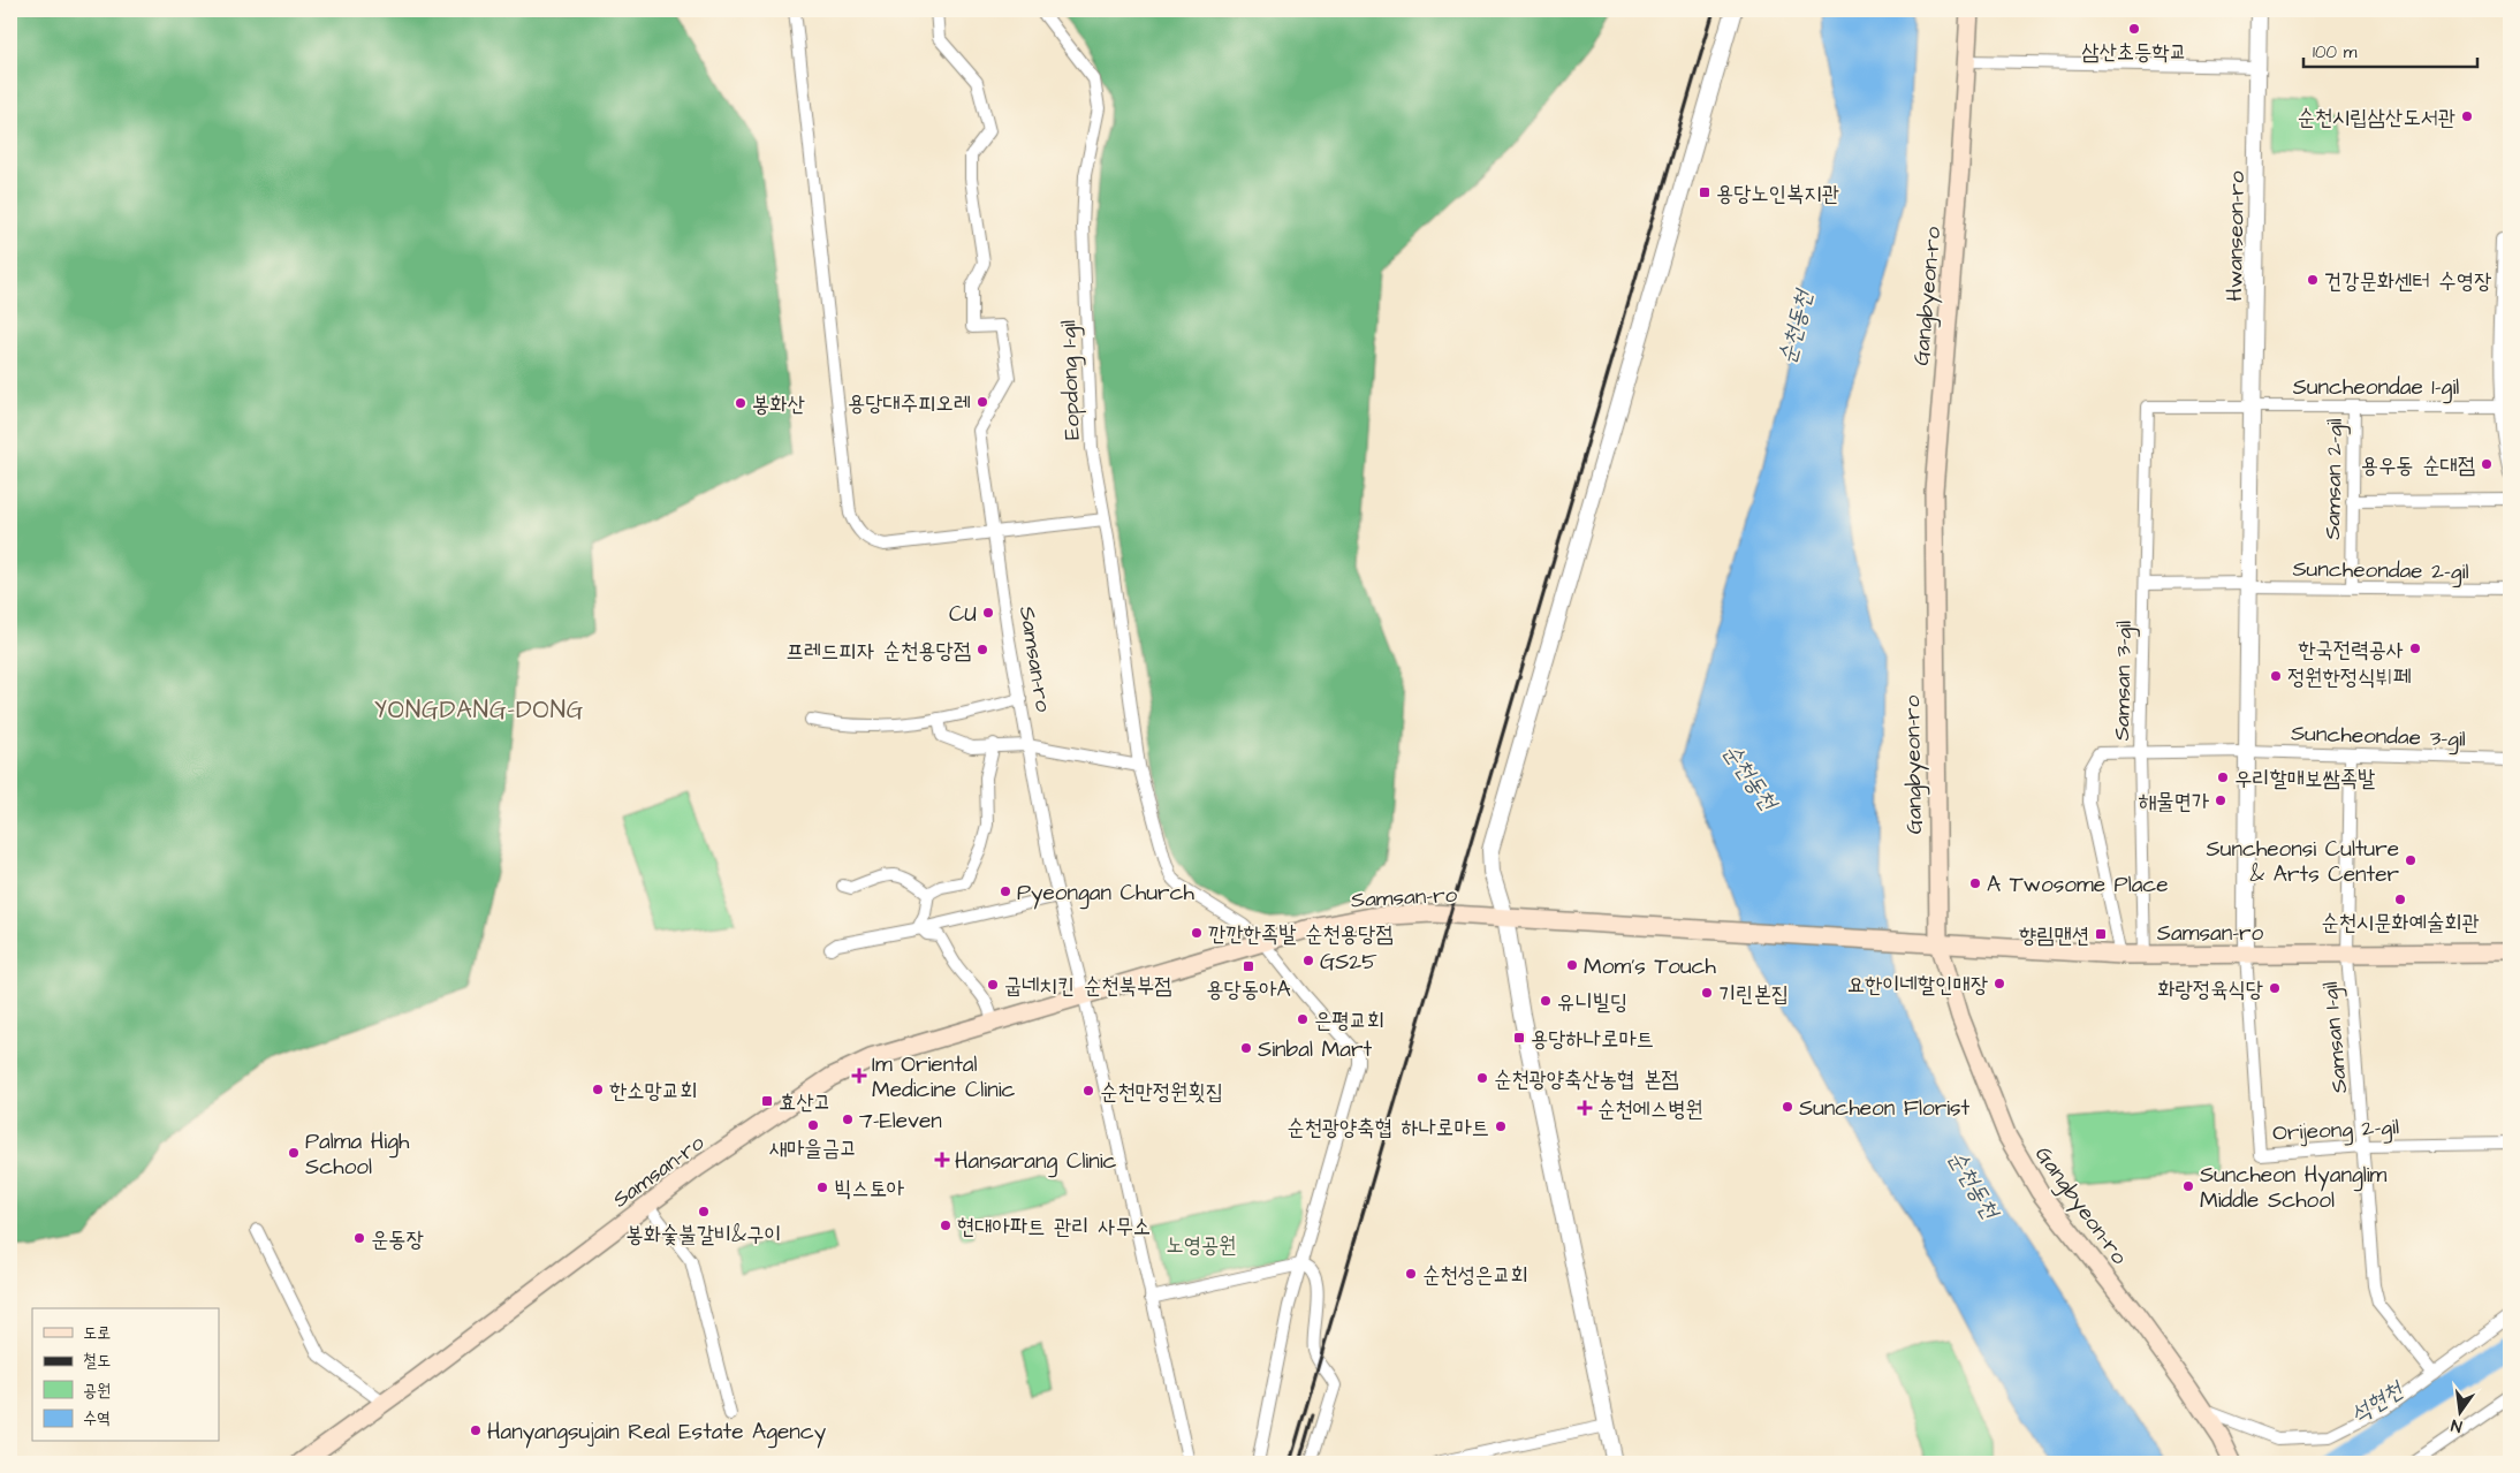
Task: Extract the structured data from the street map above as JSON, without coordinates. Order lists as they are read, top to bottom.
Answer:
{
  "streets": {
    "main road": ["Gangbyeon-ro", "Samsan-ro"],
    "street": [
      "Hwanseon-ro",
      "Eopdong 1-gil",
      "Suncheondae 1-gil",
      "Samsan 2-gil",
      "Suncheondae 2-gil",
      "Samsan 3-gil",
      "Suncheondae 3-gil",
      "Samsan 1-gil",
      "Orijeong 2-gil"
    ]
  },
  "crossings": [
    ["Hwanseon-ro", "Suncheondae 1-gil"],
    ["Hwanseon-ro", "Suncheondae 2-gil"],
    ["Hwanseon-ro", "Samsan-ro"],
    ["Hwanseon-ro", "Samsan 3-gil"],
    ["Hwanseon-ro", "Suncheondae 3-gil"],
    ["Hwanseon-ro", "Orijeong 2-gil"],
    ["Gangbyeon-ro", "Samsan-ro"],
    ["Eopdong 1-gil", "Samsan-ro"],
    ["Suncheondae 1-gil", "Samsan 2-gil"],
    ["Suncheondae 1-gil", "Samsan 3-gil"],
    ["Samsan 2-gil", "Suncheondae 2-gil"],
    ["Samsan-ro", "Samsan 3-gil"],
    ["Samsan-ro", "Samsan 1-gil"],
    ["Samsan-ro", "Orijeong 2-gil"],
    ["Samsan 1-gil", "Orijeong 2-gil"]
  ],
  "districts": ["YONGDANG-DONG"],
  "water": ["순천동천", "석현천"],
  "parks": ["노영공원"],
  "places": {
    "other": [
      "삼산초등학교",
      "순천시립삼산도서관",
      "건강문화센터 수영장",
      "용당대주피오레",
      "봉화산",
      "용우동 순대점",
      "CU",
      "한국전력공사",
      "프레드피자 순천용당점",
      "정원한정식뷔페",
      "우리할매보쌈족발",
      "해물면가",
      "Suncheonsi Culture & Arts Center",
      "A Twosome Place",
      "Pyeongan Church",
      "순천시문화예술회관",
      "깐깐한족발 순천용당점",
      "GS25",
      "Mom's Touch",
      "요한이네할인매장",
      "굽네치킨 순천북부점",
      "화랑정육식당",
      "기린본집",
      "유니빌딩",
      "은평교회",
      "Sinbal Mart",
      "순천광양축산농협 본점",
      "한소망교회",
      "순천만정원횟집",
      "Suncheon Florist",
      "7-Eleven",
      "새마을금고",
      "순천광양축협 하나로마트",
      "Palma High School",
      "Suncheon Hyanglim Middle School",
      "빅스토아",
      "봉화숯불갈비&구이",
      "현대아파트 관리 사무소",
      "운동장",
      "순천성은교회",
      "Hanyangsujain Real Estate Agency"
    ],
    "transit": [
      "용당노인복지관",
      "향림맨션",
      "용당동아A",
      "용당하나로마트",
      "효산고"
    ],
    "health": ["Im Oriental Medicine Clinic", "순천에스병원", "Hansarang Clinic"]
  },
  "legend": [
    "도로",
    "철도",
    "공원",
    "수역"
  ],
  "scale_bar": "100 m",
  "north": "bottom"
}
